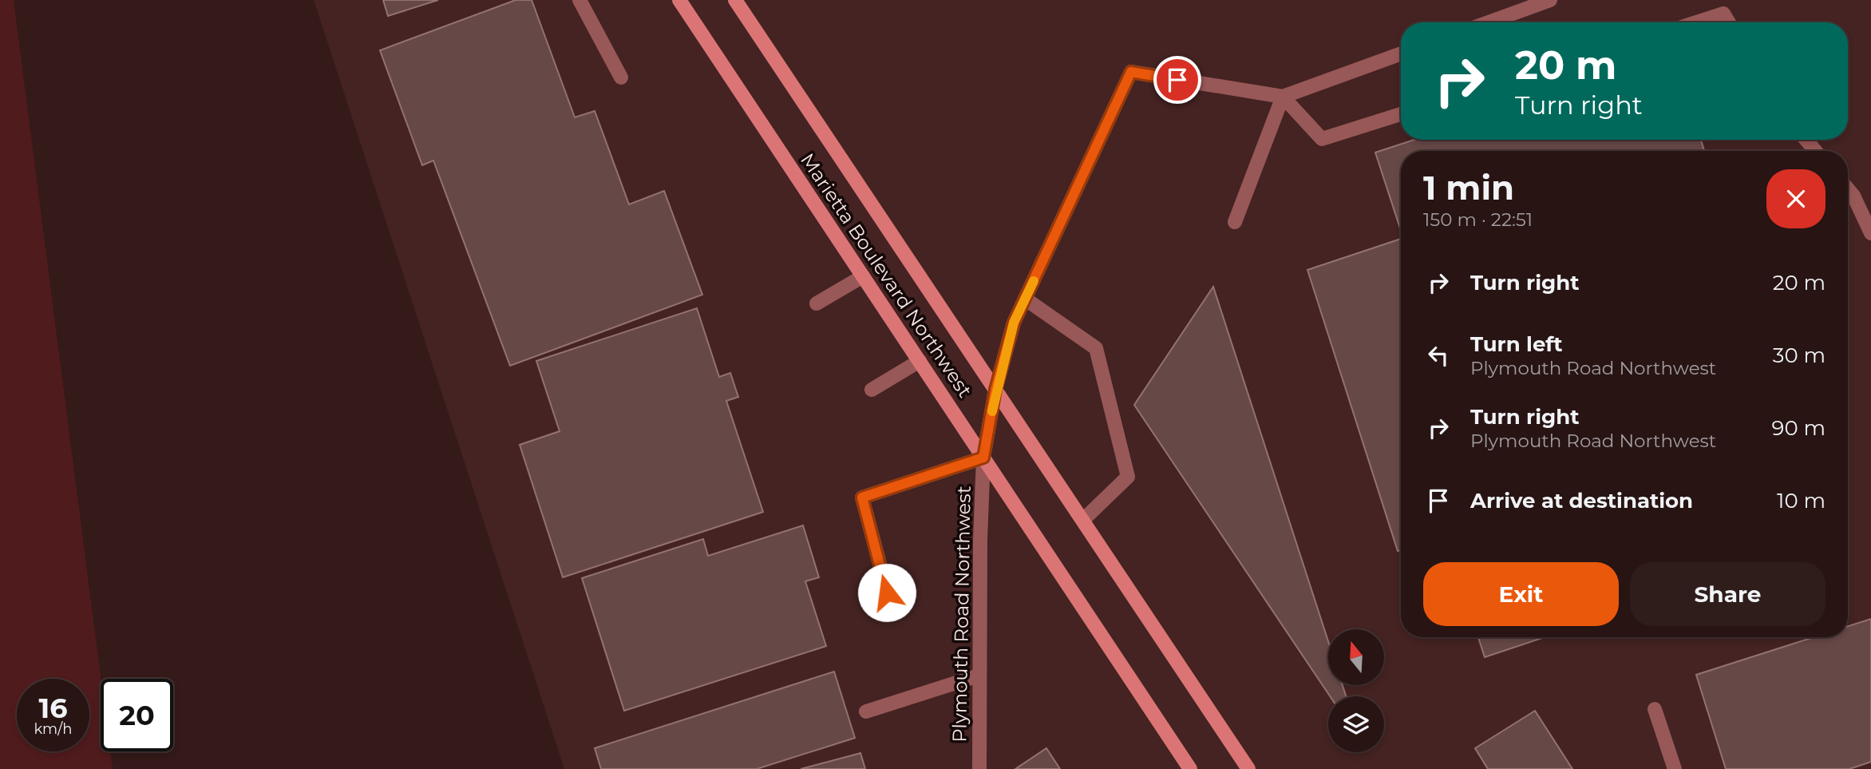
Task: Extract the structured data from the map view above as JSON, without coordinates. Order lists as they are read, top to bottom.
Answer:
{
  "streets": {
    "main road": ["Marietta Boulevard Northwest"],
    "street": ["Plymouth Road Northwest"]
  },
  "crossings": [
    ["Marietta Boulevard Northwest", "Plymouth Road Northwest"]
  ],
  "north": "top",
  "page": {
    "turn": ["20 m", "Turn right"],
    "heading": ["1 min", "150 m · 22:51"],
    "list": [
      {
        "name": "Turn right",
        "value": "20 m"
      },
      {
        "name": "Turn left",
        "note": "Plymouth Road Northwest",
        "value": "30 m"
      },
      {
        "name": "Turn right",
        "note": "Plymouth Road Northwest",
        "value": "90 m"
      },
      {
        "name": "Arrive at destination",
        "value": "10 m"
      }
    ],
    "buttons": ["Exit", "Share"],
    "speed": "16 km/h",
    "limit": "20"
  }
}
